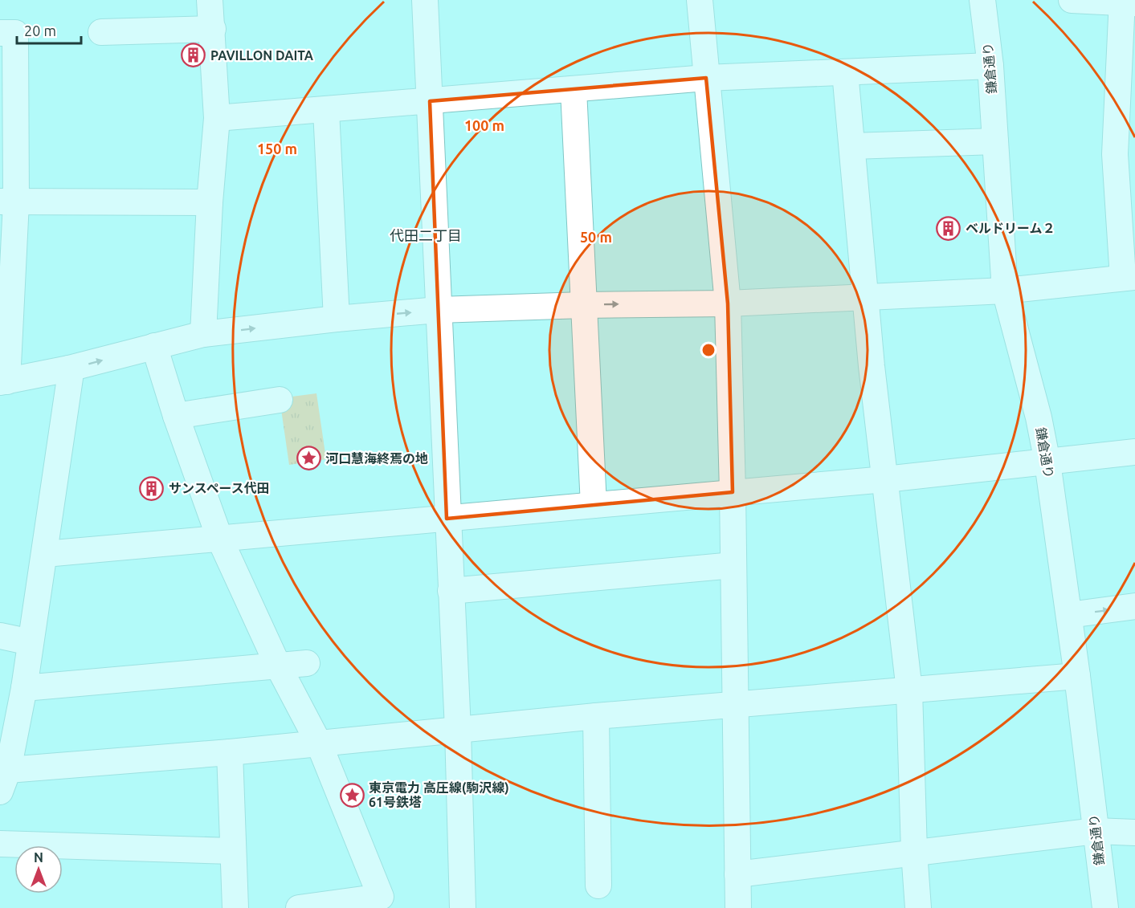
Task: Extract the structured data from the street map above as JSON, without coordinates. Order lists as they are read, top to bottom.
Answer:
{
  "streets": {
    "street": ["鎌倉通り"]
  },
  "districts": ["代田二丁目"],
  "places": {
    "building": ["PAVILLON DAITA", "ベルドリーム２", "サンスペース代田"],
    "place": ["河口慧海終焉の地", "東京電力 高圧線(駒沢線) 61号鉄塔"]
  },
  "scale_bar": "20 m",
  "north": "top",
  "rings": ["100 m", "150 m", "50 m"]
}
